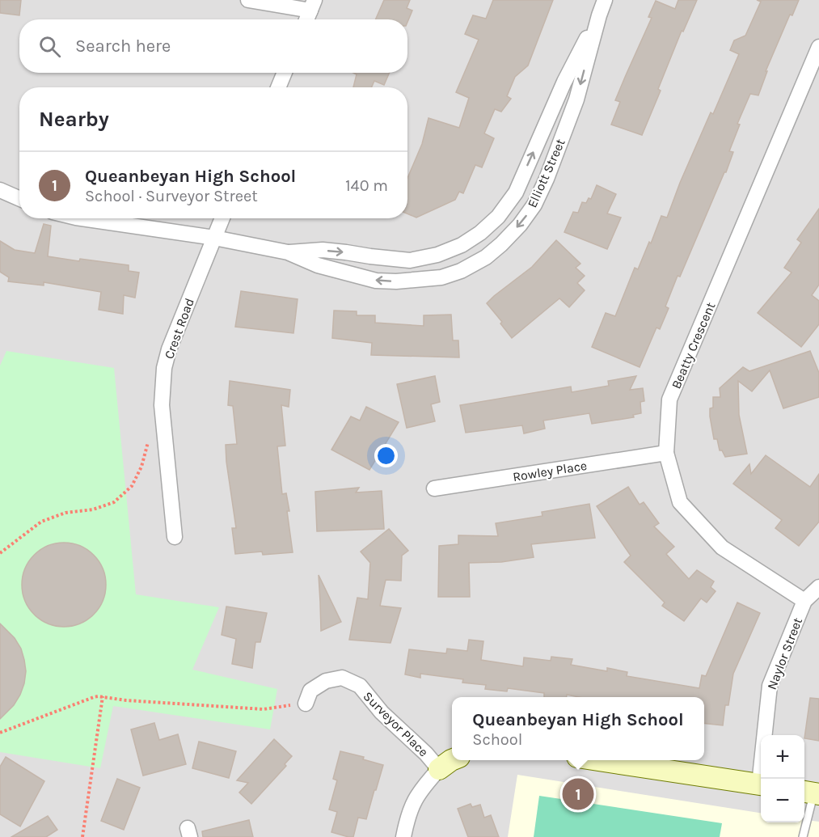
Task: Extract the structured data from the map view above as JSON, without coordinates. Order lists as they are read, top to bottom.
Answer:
{
  "streets": {
    "street": [
      "Elliott Street",
      "Crest Road",
      "Beatty Crescent",
      "Rowley Place",
      "Naylor Street",
      "Surveyor Place"
    ]
  },
  "crossings": [
    ["Elliott Street", "Crest Road"],
    ["Beatty Crescent", "Rowley Place"],
    ["Beatty Crescent", "Naylor Street"]
  ],
  "page": {
    "search": "Search here",
    "heading": "Nearby",
    "list": [
      {
        "mark": "1",
        "name": "Queanbeyan High School",
        "note": "School · Surveyor Street",
        "value": "140 m"
      }
    ],
    "popup": ["Queanbeyan High School", "School"],
    "map_buttons": ["+", "−"],
    "pins": "1"
  }
}
